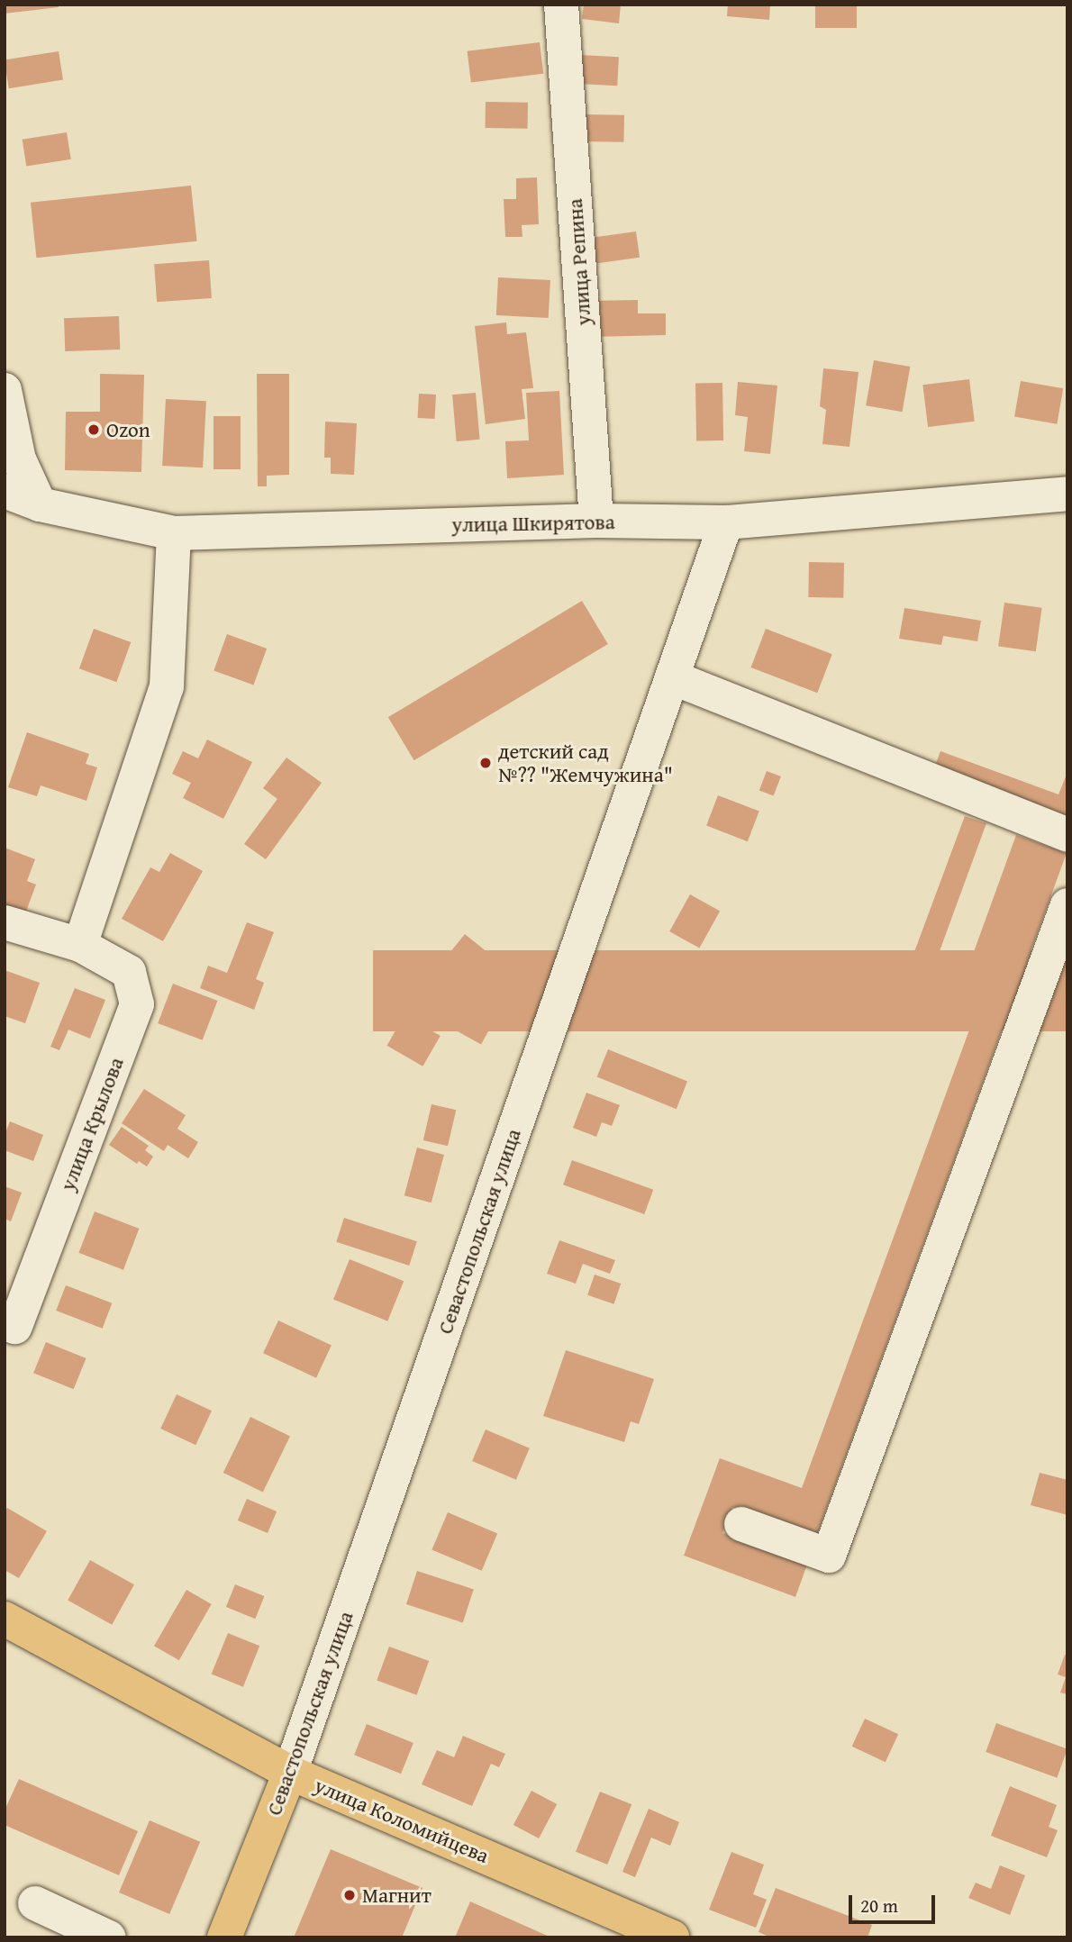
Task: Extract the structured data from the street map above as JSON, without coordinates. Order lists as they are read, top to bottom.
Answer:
{
  "streets": {
    "main road": ["Севастопольская улица", "улица Коломийцева"],
    "street": ["улица Репина", "улица Шкирятова", "улица Крылова"]
  },
  "crossings": [
    ["улица Репина", "улица Шкирятова"],
    ["улица Шкирятова", "Севастопольская улица"],
    ["Севастопольская улица", "улица Коломийцева"]
  ],
  "places": ["Ozon", "детский сад №?? \"Жемчужина\"", "Магнит"],
  "scale_bar": "20 m"
}
